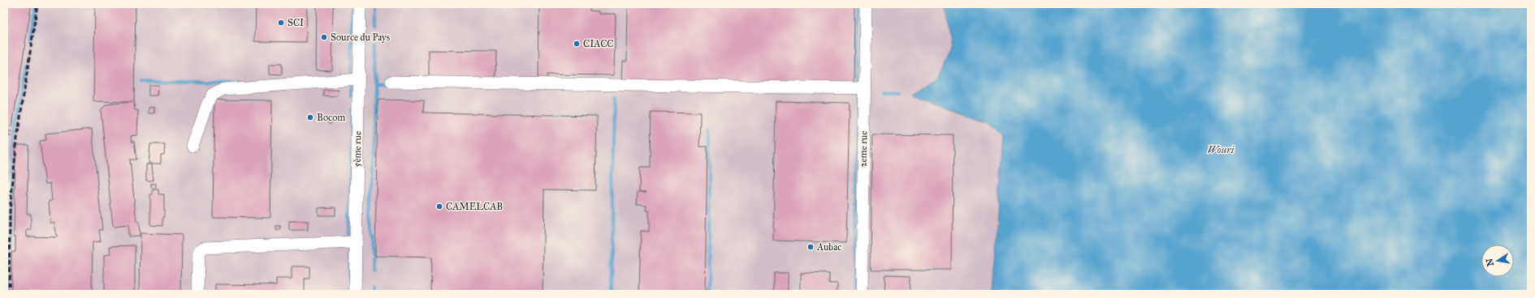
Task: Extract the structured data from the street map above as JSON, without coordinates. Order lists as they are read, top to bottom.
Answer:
{
  "streets": {
    "street": ["5ème rue", "2eme rue"]
  },
  "water": ["Wouri"],
  "places": [
    "SCI",
    "Source du Pays",
    "CIACC",
    "Bocom",
    "CAMELCAB",
    "Aubac"
  ],
  "north": "left"
}
